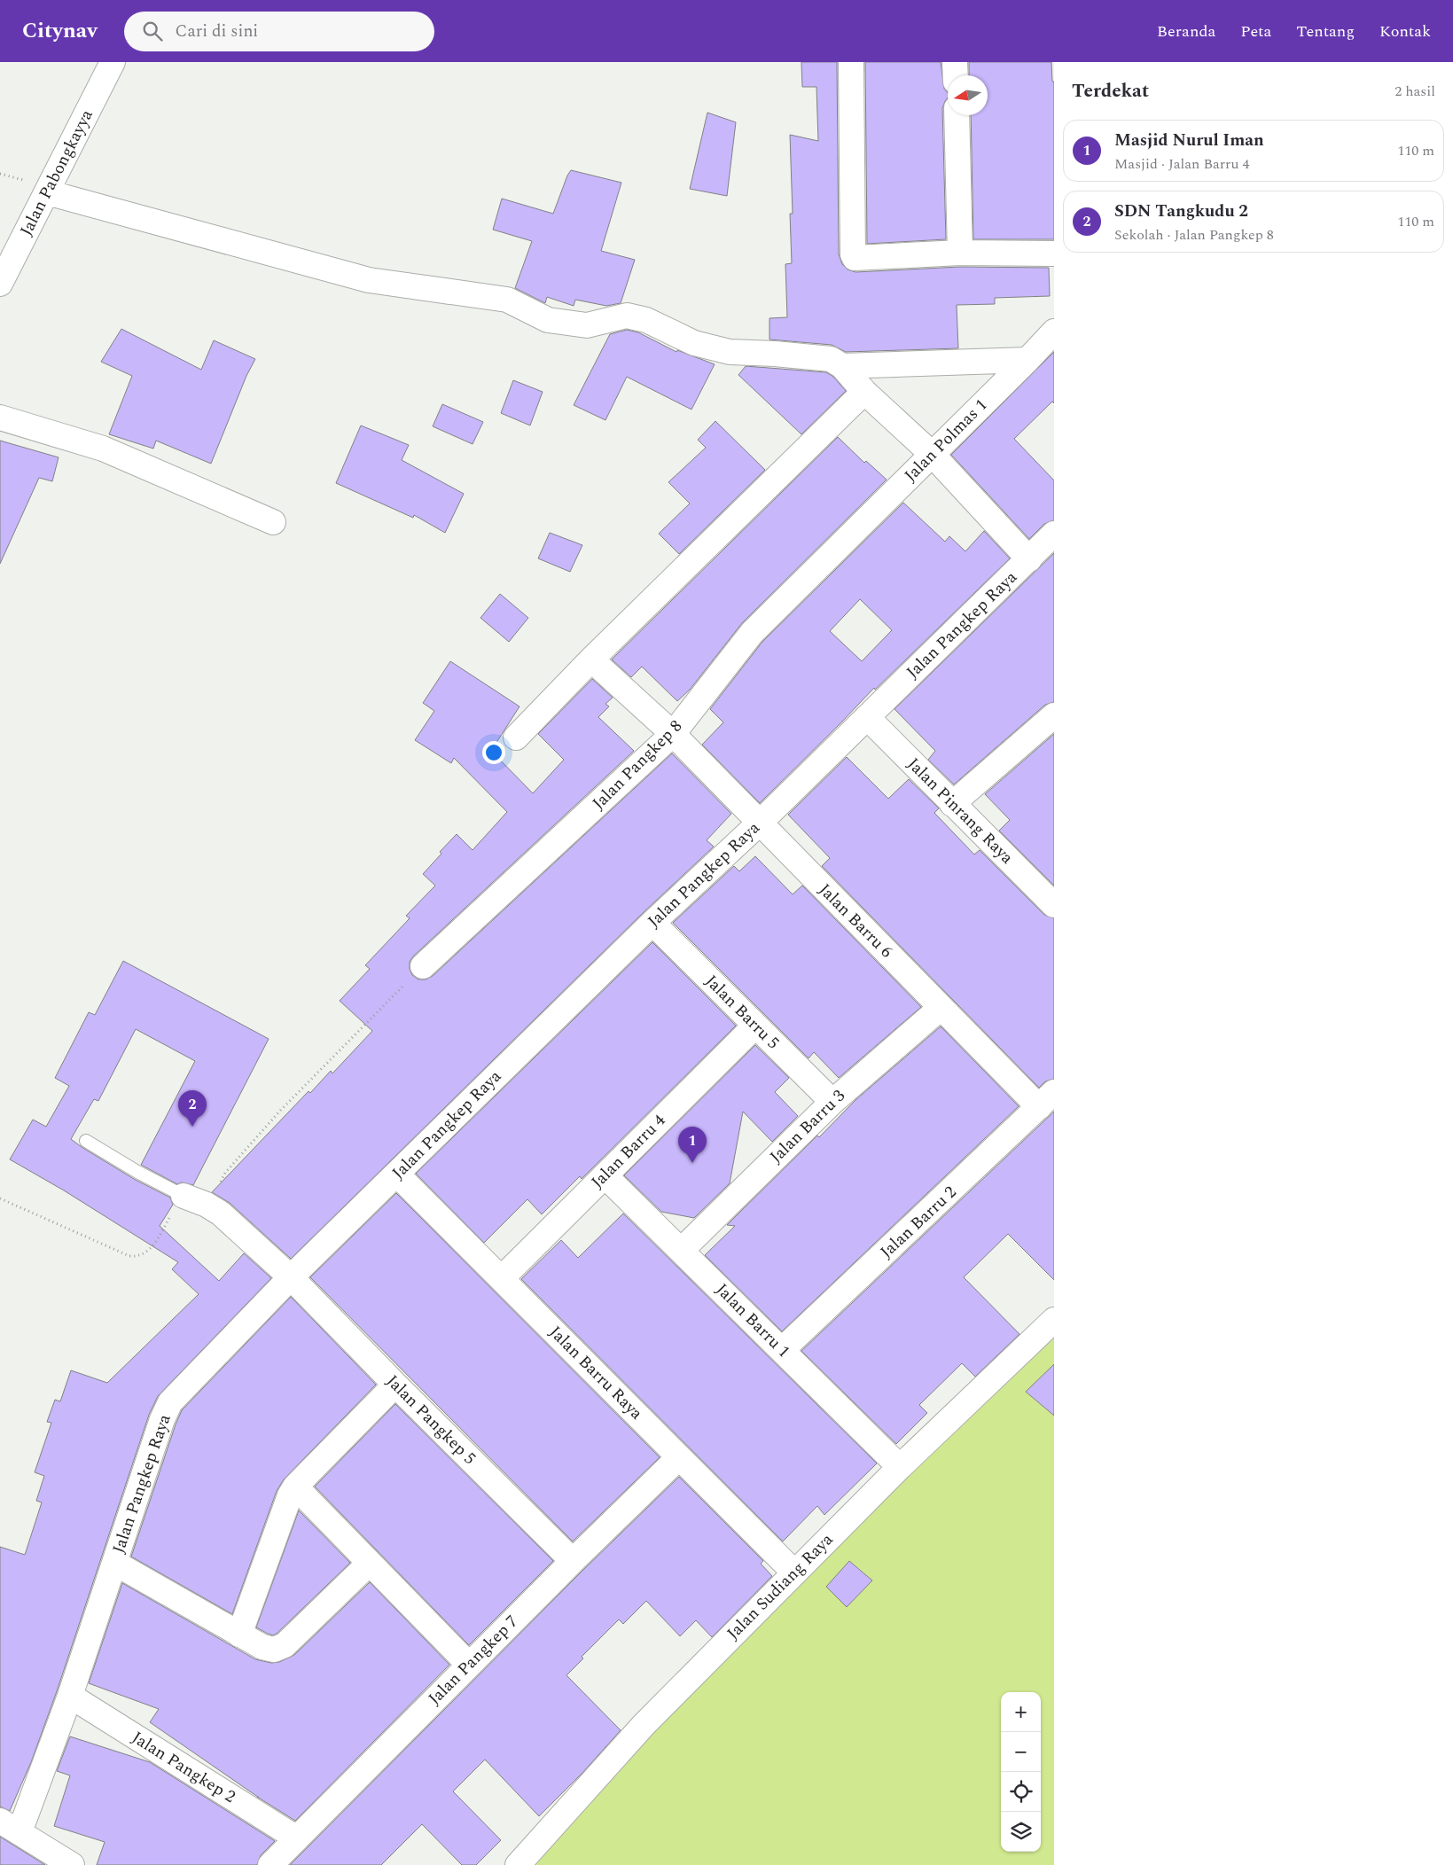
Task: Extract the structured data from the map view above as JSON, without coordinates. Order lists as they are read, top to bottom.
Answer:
{
  "streets": {
    "street": [
      "Jalan Pabongkayya",
      "Jalan Polmas 1",
      "Jalan Pangkep Raya",
      "Jalan Pangkep 8",
      "Jalan Pinrang Raya",
      "Jalan Barru 6",
      "Jalan Barru 5",
      "Jalan Barru 3",
      "Jalan Barru 4",
      "Jalan Barru 2",
      "Jalan Barru 1",
      "Jalan Barru Raya",
      "Jalan Pangkep 5",
      "Jalan Sudiang Raya",
      "Jalan Pangkep 7",
      "Jalan Pangkep 2"
    ]
  },
  "crossings": [
    ["Jalan Polmas 1", "Jalan Pangkep 8"],
    ["Jalan Pangkep Raya", "Jalan Pinrang Raya"],
    ["Jalan Pangkep Raya", "Jalan Barru 6"],
    ["Jalan Pangkep Raya", "Jalan Barru 5"],
    ["Jalan Pangkep Raya", "Jalan Barru Raya"],
    ["Jalan Pangkep Raya", "Jalan Pangkep 5"],
    ["Jalan Pangkep Raya", "Jalan Pangkep 2"],
    ["Jalan Pangkep 8", "Jalan Barru 6"],
    ["Jalan Barru 6", "Jalan Barru 3"],
    ["Jalan Barru 6", "Jalan Barru 2"],
    ["Jalan Barru 5", "Jalan Barru 3"],
    ["Jalan Barru 5", "Jalan Barru 4"],
    ["Jalan Barru 3", "Jalan Barru 1"],
    ["Jalan Barru 4", "Jalan Barru 1"],
    ["Jalan Barru 4", "Jalan Barru Raya"],
    ["Jalan Barru 2", "Jalan Barru 1"],
    ["Jalan Barru 1", "Jalan Sudiang Raya"],
    ["Jalan Barru Raya", "Jalan Sudiang Raya"],
    ["Jalan Barru Raya", "Jalan Pangkep 7"],
    ["Jalan Pangkep 5", "Jalan Pangkep 7"],
    ["Jalan Pangkep 7", "Jalan Pangkep 2"]
  ],
  "north": "left",
  "page": {
    "header": "Citynav",
    "search": "Cari di sini",
    "nav": [
      "Beranda",
      "Peta",
      "Tentang",
      "Kontak"
    ],
    "heading": ["Terdekat", "2 hasil"],
    "list": [
      {
        "mark": "1",
        "name": "Masjid Nurul Iman",
        "note": "Masjid · Jalan Barru 4",
        "value": "110 m"
      },
      {
        "mark": "2",
        "name": "SDN Tangkudu 2",
        "note": "Sekolah · Jalan Pangkep 8",
        "value": "110 m"
      }
    ],
    "pins": ["2", "1"],
    "map_buttons": ["+", "−"]
  }
}
